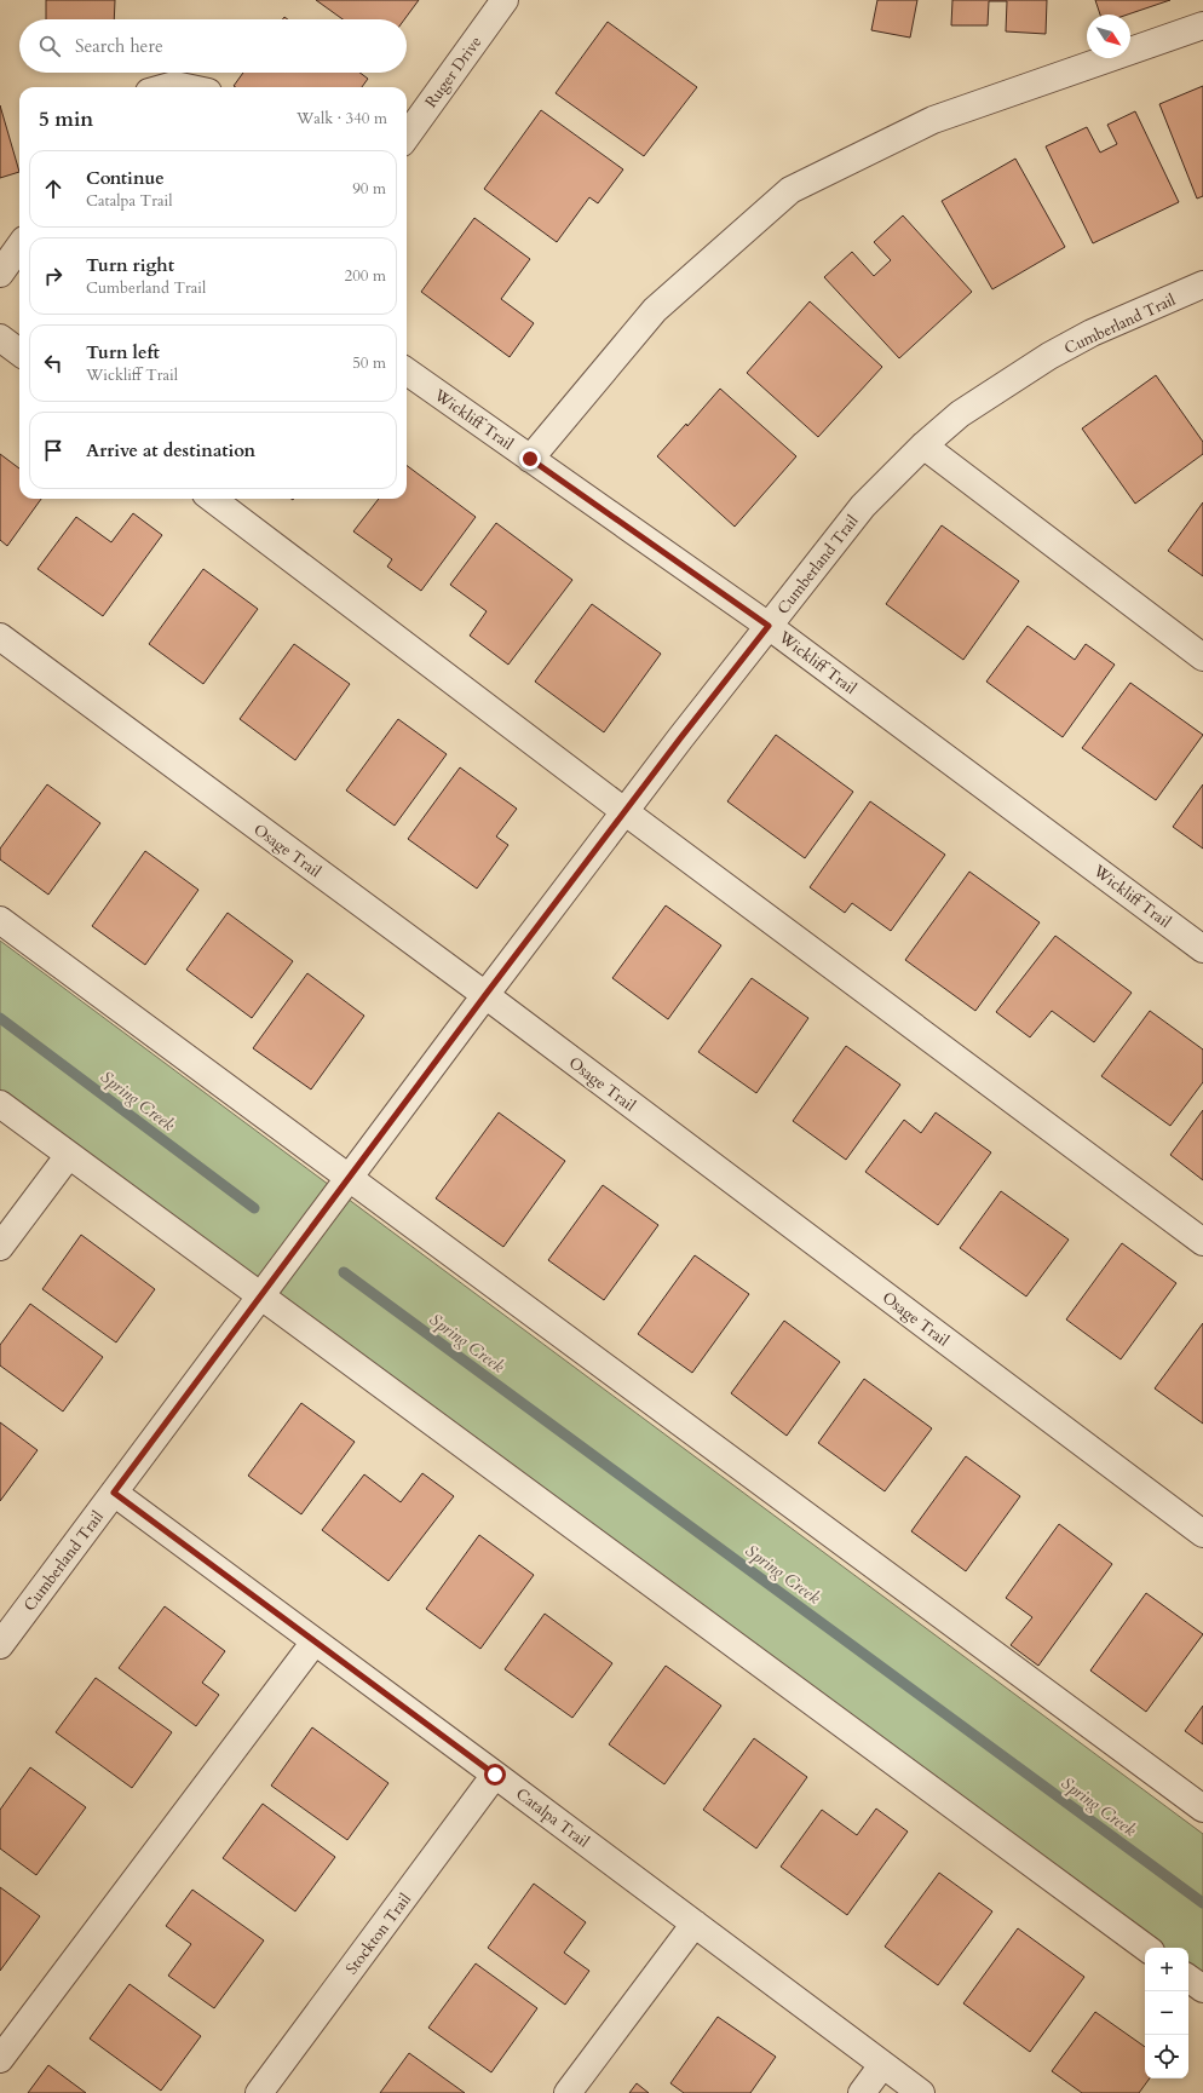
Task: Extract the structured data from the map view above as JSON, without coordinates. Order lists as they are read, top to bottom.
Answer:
{
  "streets": {
    "street": [
      "Ruger Drive",
      "Cumberland Trail",
      "Wickliff Trail",
      "Osage Trail",
      "Catalpa Trail",
      "Stockton Trail"
    ]
  },
  "crossings": [
    ["Cumberland Trail", "Wickliff Trail"],
    ["Cumberland Trail", "Osage Trail"],
    ["Cumberland Trail", "Catalpa Trail"],
    ["Catalpa Trail", "Stockton Trail"]
  ],
  "water": ["Spring Creek"],
  "north": "bottom right",
  "page": {
    "search": "Search here",
    "heading": ["5 min", "Walk · 340 m"],
    "list": [
      ["Continue", "Catalpa Trail", "90 m"],
      ["Turn right", "Cumberland Trail", "200 m"],
      ["Turn left", "Wickliff Trail", "50 m"],
      "Arrive at destination"
    ],
    "map_buttons": ["+", "−"]
  }
}
